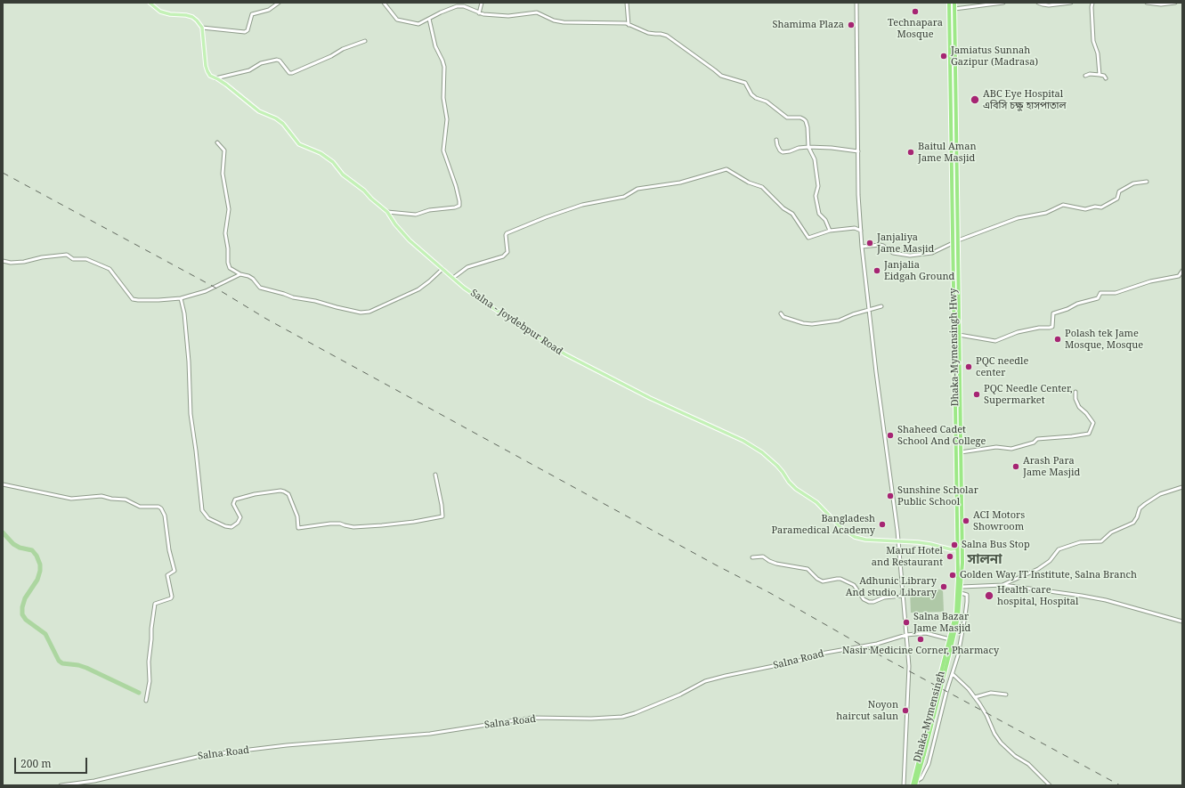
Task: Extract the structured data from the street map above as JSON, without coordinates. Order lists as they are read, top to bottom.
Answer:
{
  "streets": {
    "highway": ["Dhaka-Mymensingh Hwy", "Dhaka-Mymensingh"],
    "main road": ["Salna - Joydebpur Road"],
    "street": ["Salna Road"]
  },
  "crossings": [
    ["Salna - Joydebpur Road", "Dhaka-Mymensingh Hwy"],
    ["Dhaka-Mymensingh Hwy", "Salna Road"],
    ["Dhaka-Mymensingh Hwy", "Dhaka-Mymensingh"]
  ],
  "districts": ["সালনা"],
  "places": [
    "Technapara Mosque",
    "Shamima Plaza",
    "Jamiatus Sunnah Gazipur (Madrasa)",
    "ABC Eye Hospital এবিসি চক্ষু হাসপাতাল",
    "Baitul Aman Jame Masjid",
    "Janjaliya Jame Masjid",
    "Janjalia Eidgah Ground",
    "Polash tek Jame Mosque, Mosque",
    "PQC needle center",
    "PQC Needle Center, Supermarket",
    "Shaheed Cadet School And College",
    "Arash Para Jame Masjid",
    "Sunshine Scholar Public School",
    "ACI Motors Showroom",
    "Bangladesh Paramedical Academy",
    "Salna Bus Stop",
    "Maruf Hotel and Restaurant",
    "Golden Way IT Institute, Salna Branch",
    "Adhunic Library And studio, Library",
    "Health care hospital, Hospital",
    "Salna Bazar Jame Masjid",
    "Nasir Medicine Corner, Pharmacy",
    "Noyon haircut salun"
  ],
  "scale_bar": "200 m"
}
